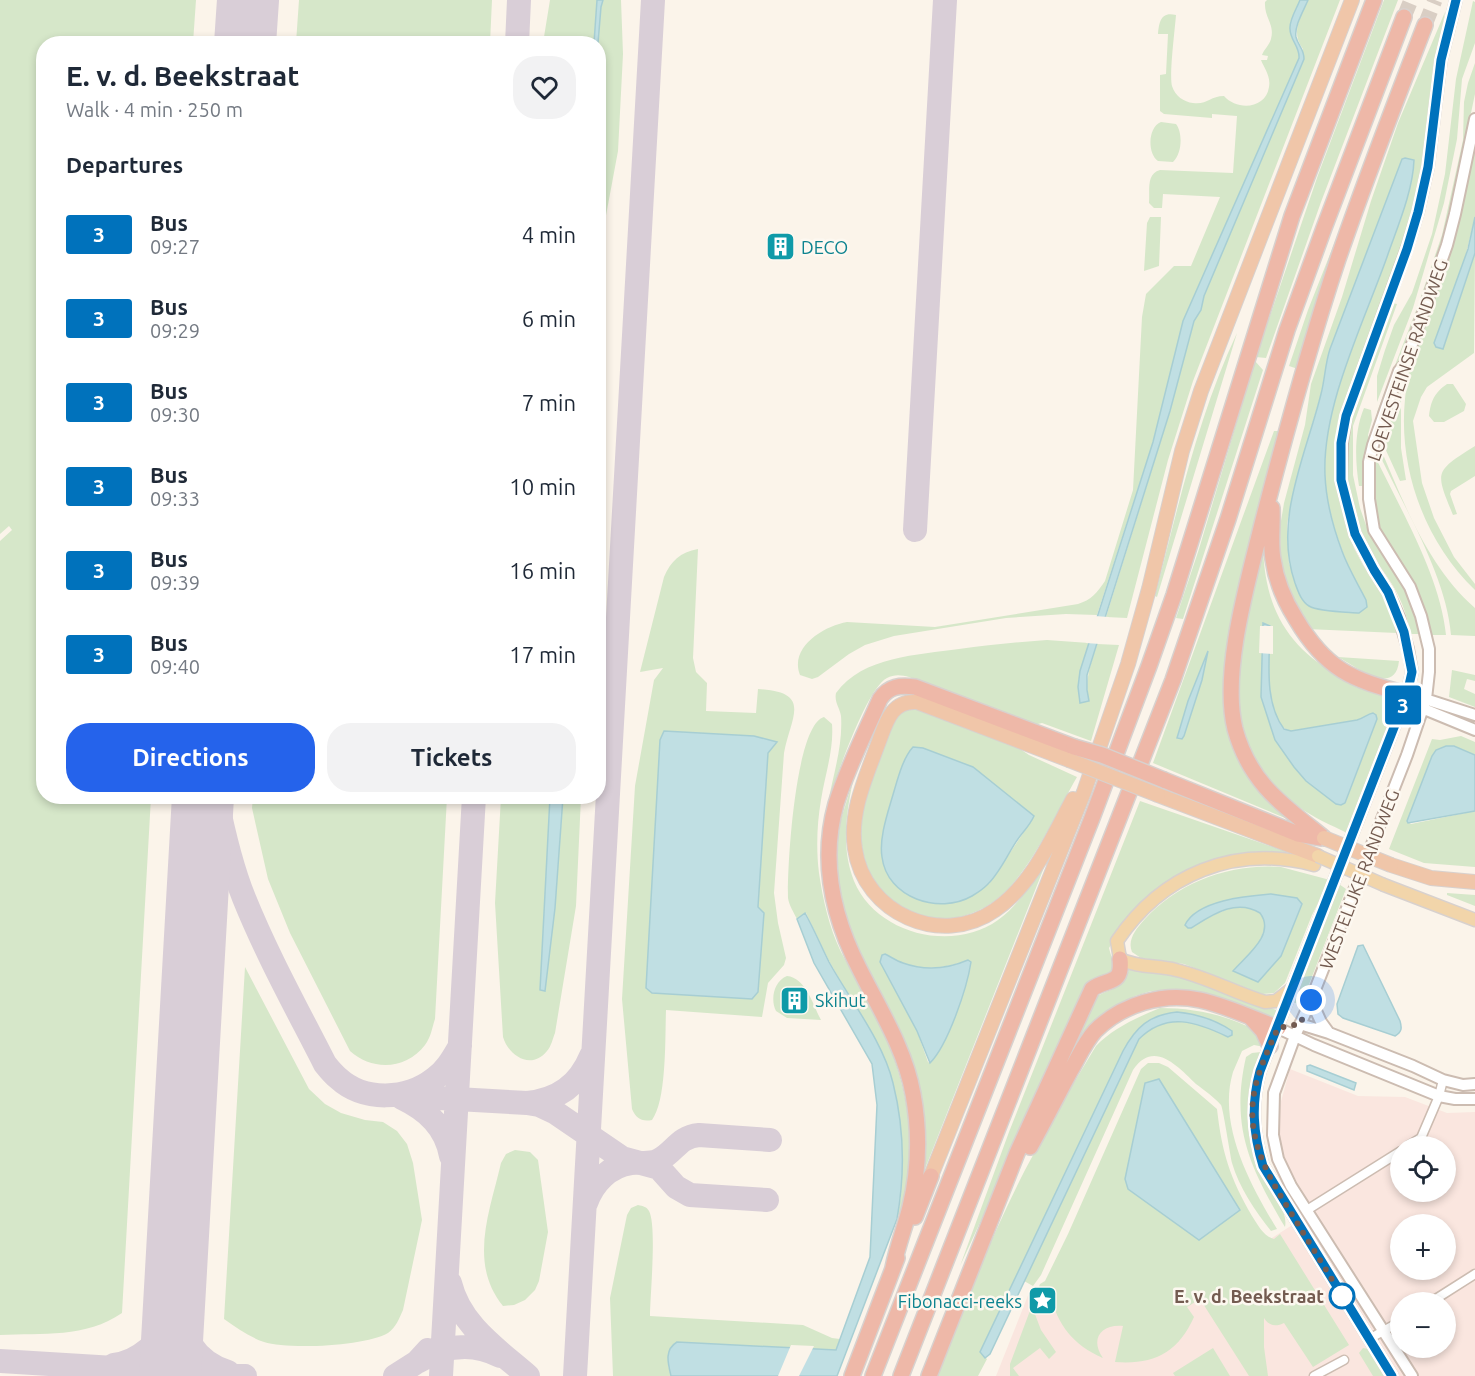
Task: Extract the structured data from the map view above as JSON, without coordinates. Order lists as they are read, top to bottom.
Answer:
{
  "streets": {
    "street": ["LOEVESTEINSE RANDWEG", "WESTELIJKE RANDWEG"]
  },
  "crossings": [
    ["LOEVESTEINSE RANDWEG", "WESTELIJKE RANDWEG"]
  ],
  "places": {
    "building": ["DECO", "Skihut"],
    "other": ["E. v. d. Beekstraat"],
    "place": ["Fibonacci-reeks"]
  },
  "lines": ["bus line 3"],
  "page": {
    "on_map": "3",
    "heading": [
      ["E. v. d. Beekstraat", "Walk · 4 min · 250 m"],
      "Departures"
    ],
    "list": [
      {
        "mark": "3",
        "name": "Bus",
        "note": "09:27",
        "value": "4 min"
      },
      {
        "mark": "3",
        "name": "Bus",
        "note": "09:29",
        "value": "6 min"
      },
      {
        "mark": "3",
        "name": "Bus",
        "note": "09:30",
        "value": "7 min"
      },
      {
        "mark": "3",
        "name": "Bus",
        "note": "09:33",
        "value": "10 min"
      },
      {
        "mark": "3",
        "name": "Bus",
        "note": "09:39",
        "value": "16 min"
      },
      {
        "mark": "3",
        "name": "Bus",
        "note": "09:40",
        "value": "17 min"
      }
    ],
    "buttons": ["Directions", "Tickets"],
    "map_buttons": ["+", "−"]
  }
}
